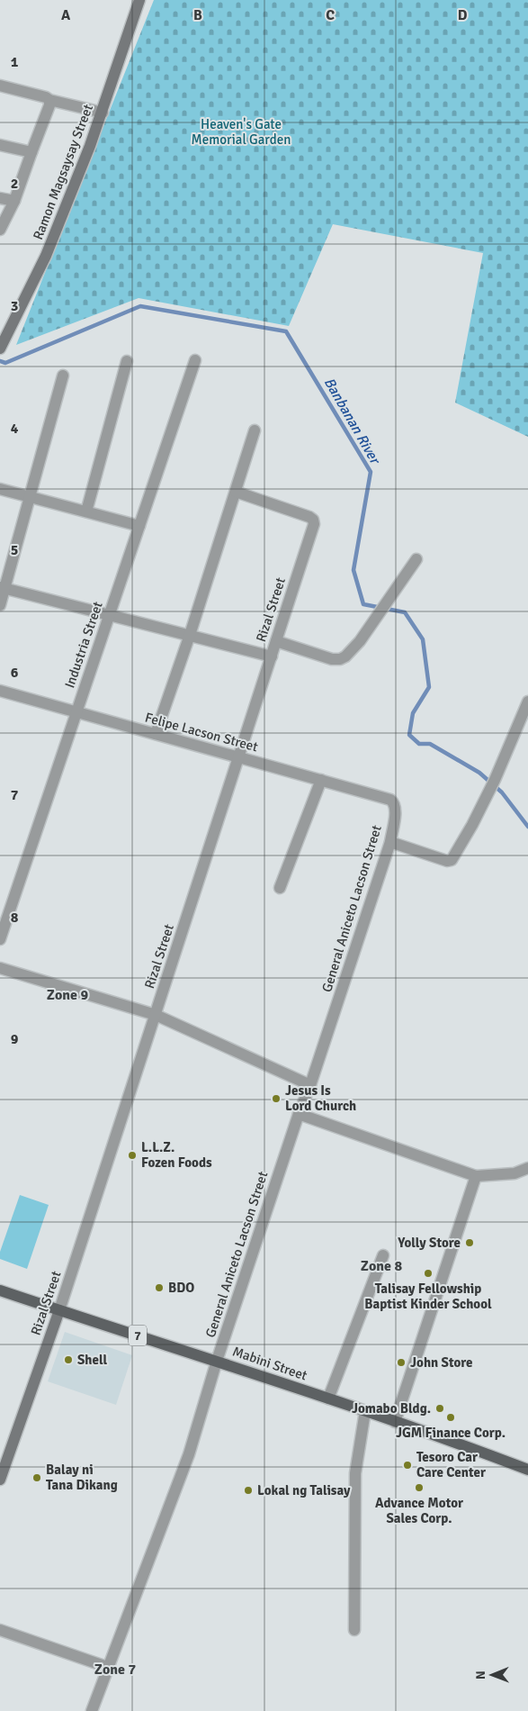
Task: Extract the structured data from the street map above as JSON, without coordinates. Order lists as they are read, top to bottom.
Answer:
{
  "streets": {
    "main road": [
      "Ramon Magsaysay Street",
      "Rizal Street",
      "7",
      "Mabini Street"
    ],
    "street": ["Industria Street", "Felipe Lacson Street", "General Aniceto Lacson Street"]
  },
  "crossings": [
    ["Rizal Street", "Felipe Lacson Street"],
    ["Rizal Street", "Mabini Street"],
    ["Industria Street", "Felipe Lacson Street"],
    ["Felipe Lacson Street", "General Aniceto Lacson Street"],
    ["General Aniceto Lacson Street", "Mabini Street"]
  ],
  "districts": ["Zone 9", "Zone 8", "Zone 7"],
  "water": ["Banbanan River"],
  "parks": ["Heaven's Gate Memorial Garden"],
  "places": [
    "Jesus Is Lord Church",
    "L.L.Z. Fozen Foods",
    "Yolly Store",
    "Talisay Fellowship Baptist Kinder School",
    "BDO",
    "Shell",
    "John Store",
    "Jomabo Bldg.",
    "JGM Finance Corp.",
    "Tesoro Car Care Center",
    "Balay ni Tana Dikang",
    "Advance Motor Sales Corp.",
    "Lokal ng Talisay"
  ],
  "north": "left",
  "grid": {
    "columns": [
      "A",
      "B",
      "C",
      "D"
    ],
    "rows": [
      "1",
      "2",
      "3",
      "4",
      "5",
      "6",
      "7",
      "8",
      "9"
    ]
  }
}
